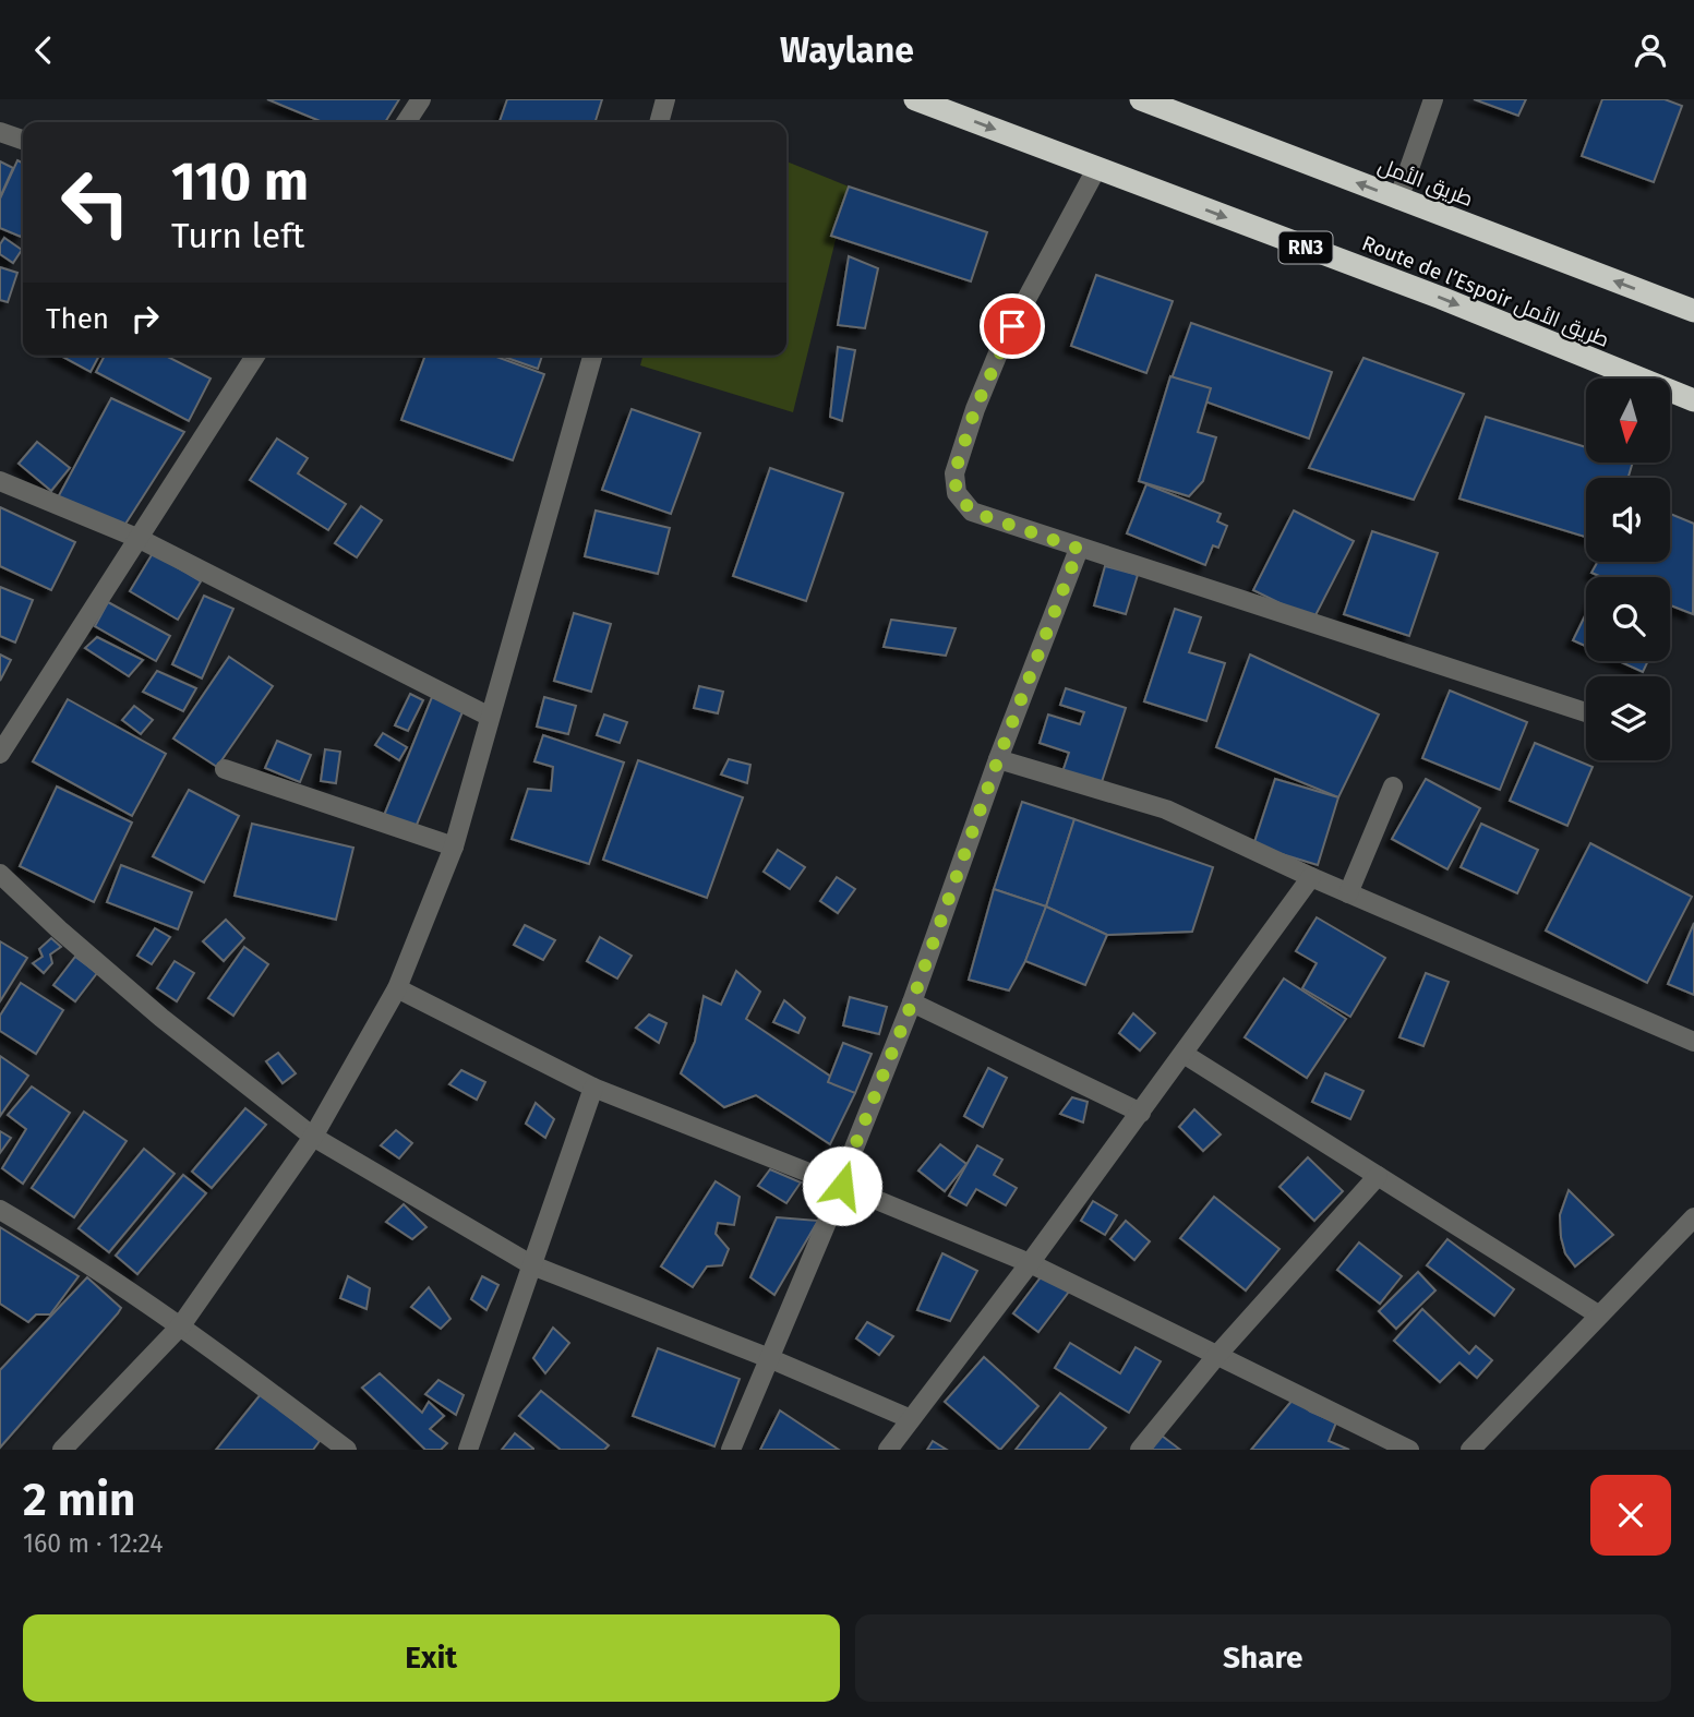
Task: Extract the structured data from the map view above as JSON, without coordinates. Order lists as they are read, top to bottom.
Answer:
{
  "streets": {
    "highway": ["طريق الأمل", "RN3", "Route de l’Espoir طريق الأمل"]
  },
  "one_way": ["طريق الأمل", "Route de l’Espoir طريق الأمل"],
  "north": "bottom",
  "page": {
    "header": "Waylane",
    "turn": ["110 m", "Turn left"],
    "then": "Then",
    "heading": ["2 min", "160 m · 12:24"],
    "buttons": ["Exit", "Share"]
  }
}
